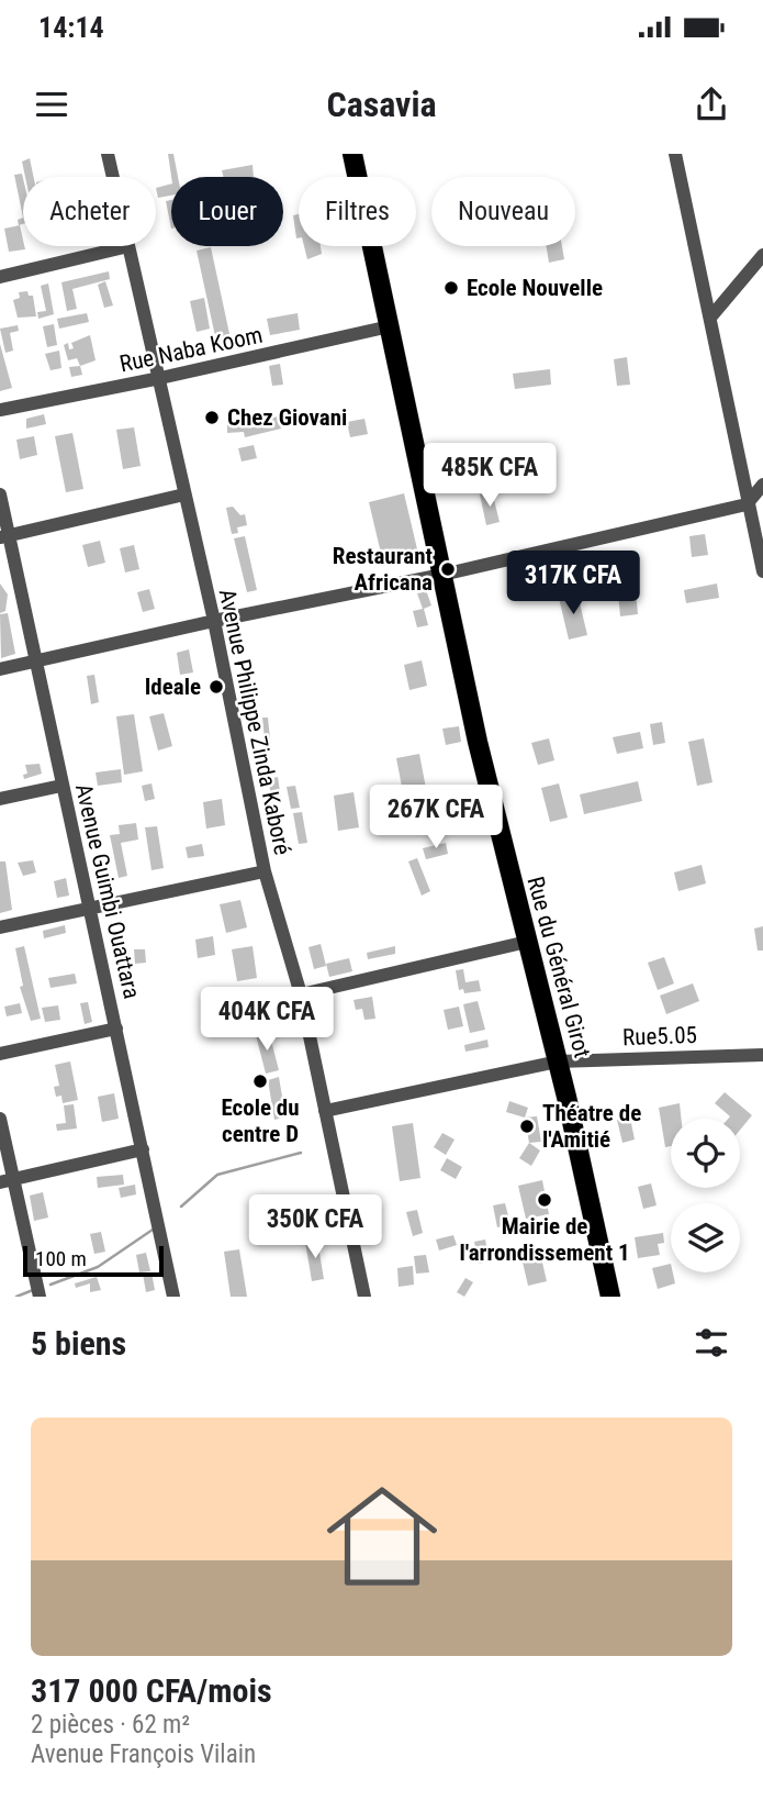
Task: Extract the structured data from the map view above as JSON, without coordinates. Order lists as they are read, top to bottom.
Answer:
{
  "streets": {
    "highway": ["Rue du Général Girot"],
    "street": [
      "Rue Naba Koom",
      "Avenue Philippe Zinda Kaboré",
      "Avenue Guimbi Ouattara",
      "Rue5.05"
    ]
  },
  "crossings": [
    ["Rue Naba Koom", "Avenue Philippe Zinda Kaboré"],
    ["Rue Naba Koom", "Rue du Général Girot"],
    ["Avenue Philippe Zinda Kaboré", "Rue5.05"],
    ["Rue du Général Girot", "Rue5.05"]
  ],
  "places": [
    "Ecole Nouvelle",
    "Chez Giovani",
    "Restaurant Africana",
    "Ideale",
    "Ecole du centre D",
    "Théatre de l'Amitié",
    "Mairie de l'arrondissement 1"
  ],
  "scale_bar": "100 m",
  "page": {
    "status": "14:14",
    "header": "Casavia",
    "chip": [
      "Acheter",
      "Louer",
      "Filtres",
      "Nouveau"
    ],
    "price": [
      "485K CFA",
      "317K CFA",
      "267K CFA",
      "404K CFA",
      "350K CFA"
    ],
    "scale": "100 m",
    "heading": "5 biens",
    "list": [
      {
        "name": "317 000 CFA/mois",
        "note": "2 pièces · 62 m² · Avenue François Vilain"
      }
    ]
  }
}
